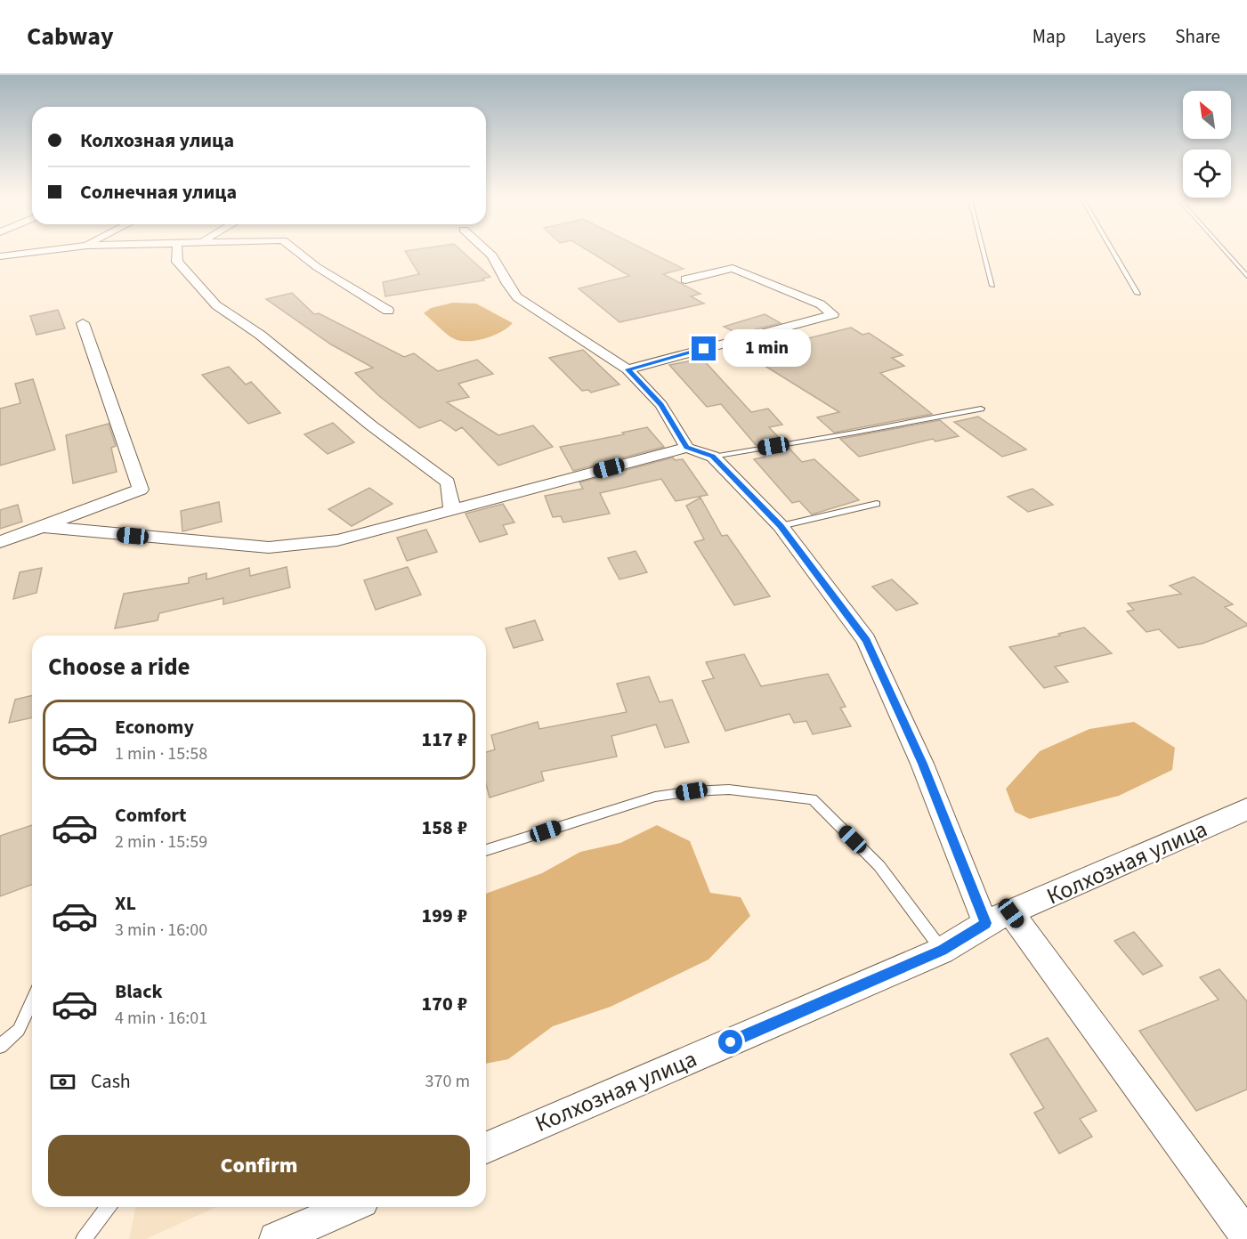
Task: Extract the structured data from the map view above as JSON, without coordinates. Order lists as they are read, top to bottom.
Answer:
{
  "streets": {
    "street": ["Колхозная улица"]
  },
  "north": "top left",
  "page": {
    "header": "Cabway",
    "nav": ["Map", "Layers", "Share"],
    "banner": ["Колхозная улица", "Солнечная улица"],
    "bubble": "1 min",
    "heading": "Choose a ride",
    "list": [
      {
        "name": "Economy",
        "note": "1 min · 15:58",
        "value": "117 ₽"
      },
      {
        "name": "Comfort",
        "note": "2 min · 15:59",
        "value": "158 ₽"
      },
      {
        "name": "XL",
        "note": "3 min · 16:00",
        "value": "199 ₽"
      },
      {
        "name": "Black",
        "note": "4 min · 16:01",
        "value": "170 ₽"
      }
    ],
    "pay": ["Cash", "370 m"],
    "buttons": "Confirm"
  }
}
